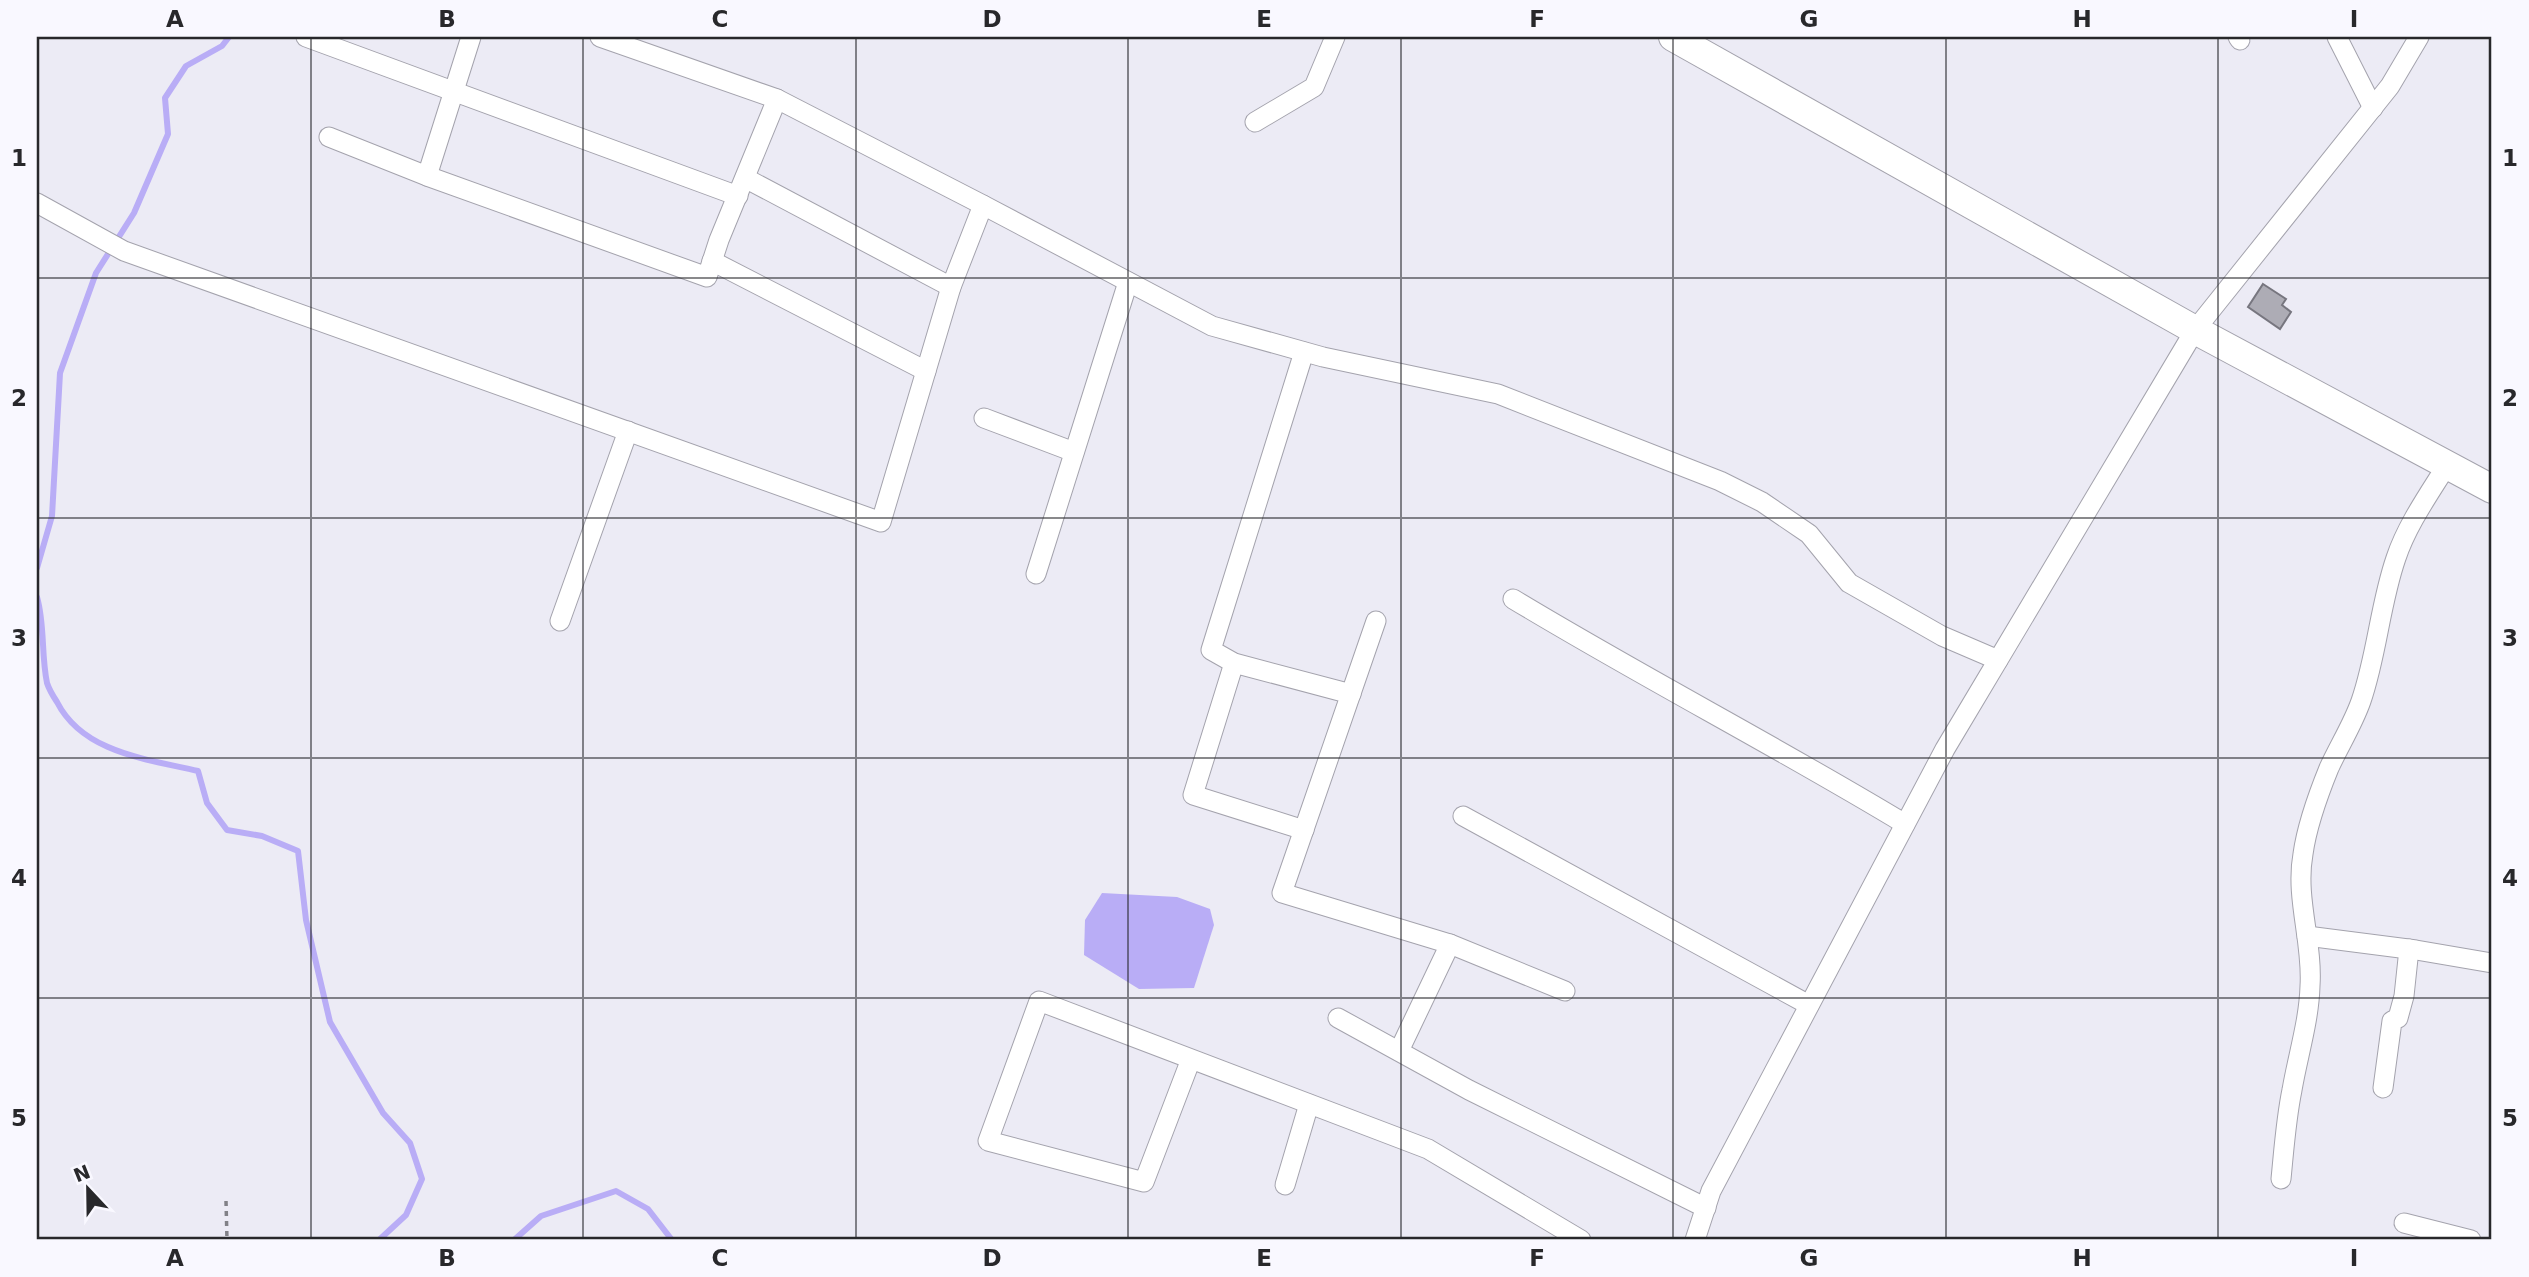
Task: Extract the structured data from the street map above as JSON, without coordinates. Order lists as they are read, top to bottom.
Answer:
{
  "north": "top",
  "grid": {
    "columns": [
      "A",
      "B",
      "C",
      "D",
      "E",
      "F",
      "G",
      "H",
      "I"
    ],
    "rows": [
      "1",
      "2",
      "3",
      "4",
      "5"
    ]
  }
}
